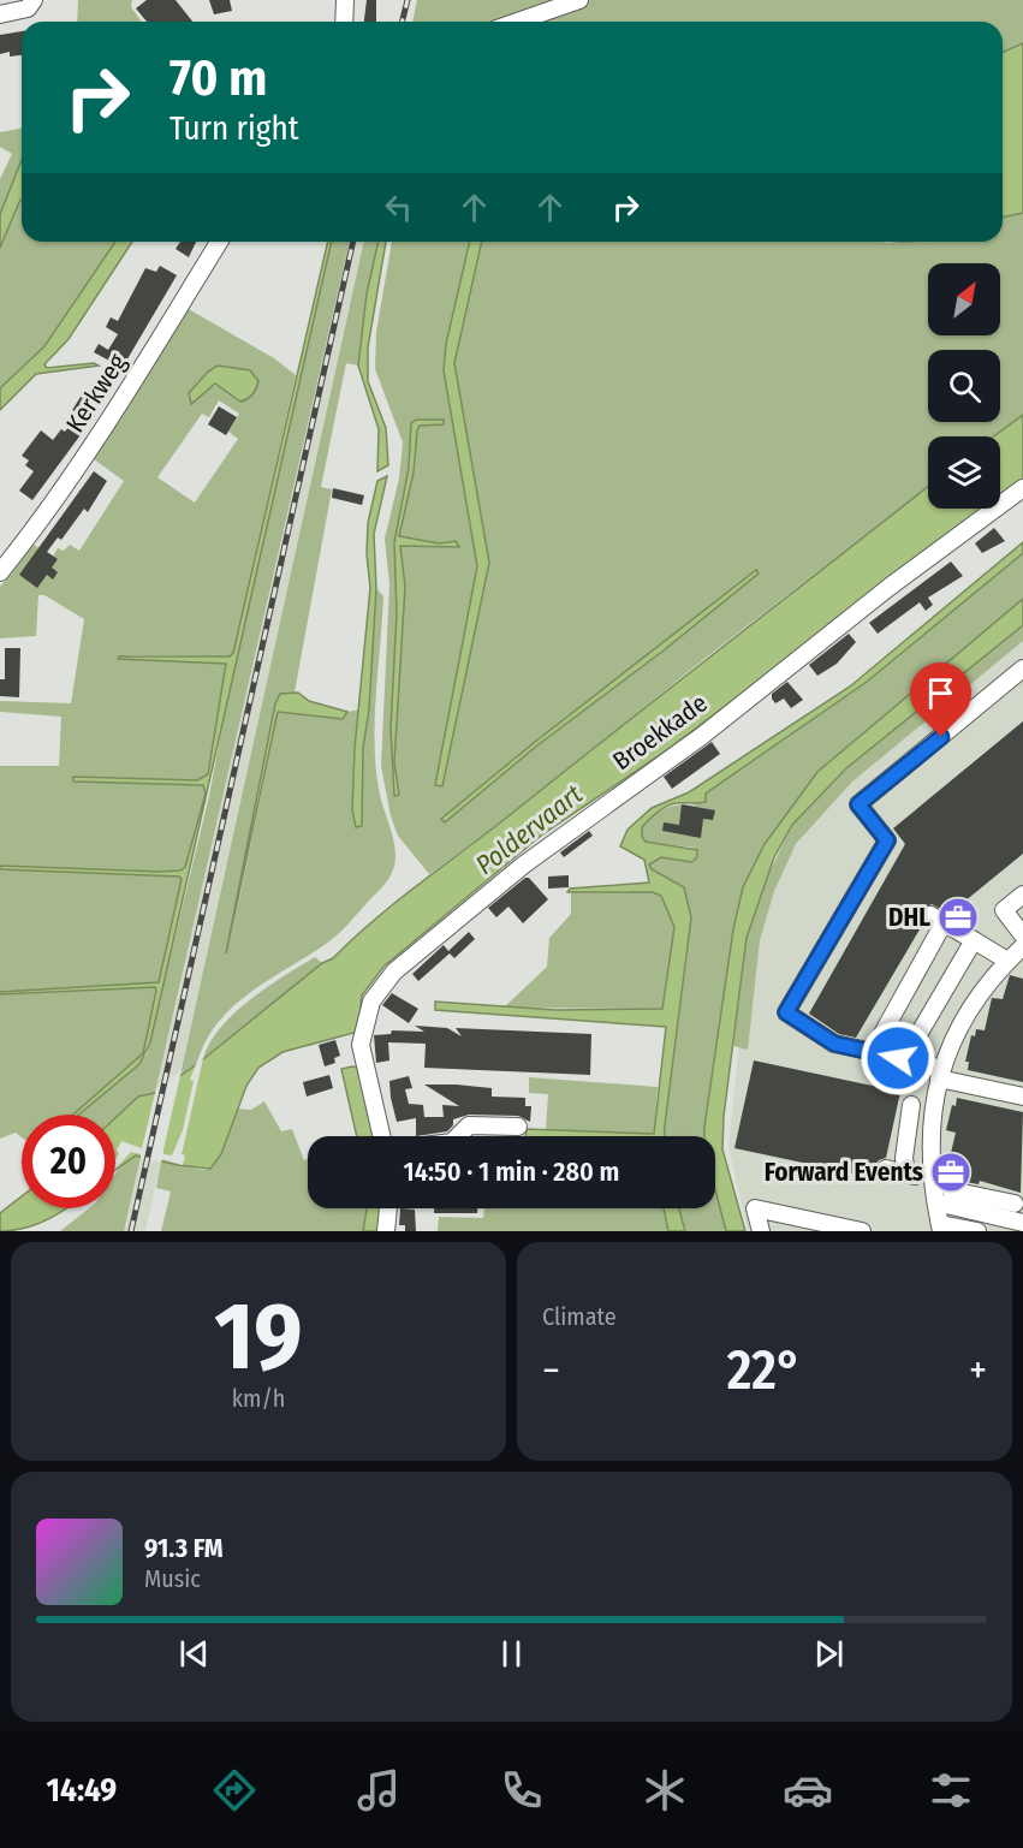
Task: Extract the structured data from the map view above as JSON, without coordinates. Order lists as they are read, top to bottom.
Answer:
{
  "streets": {
    "street": ["Kerkweg", "Broekkade"]
  },
  "water": ["Poldervaart"],
  "places": {
    "office": ["DHL", "Forward Events"]
  },
  "north": "top right",
  "page": {
    "turn": ["70 m", "Turn right"],
    "limit": "20",
    "trip": "14:50 · 1 min · 280 m",
    "tile": [
      ["19", "km/h"],
      "Climate"
    ],
    "heat": ["−", "22°", "+"],
    "song": ["91.3 FM", "Music"],
    "tabs": "14:49"
  }
}
